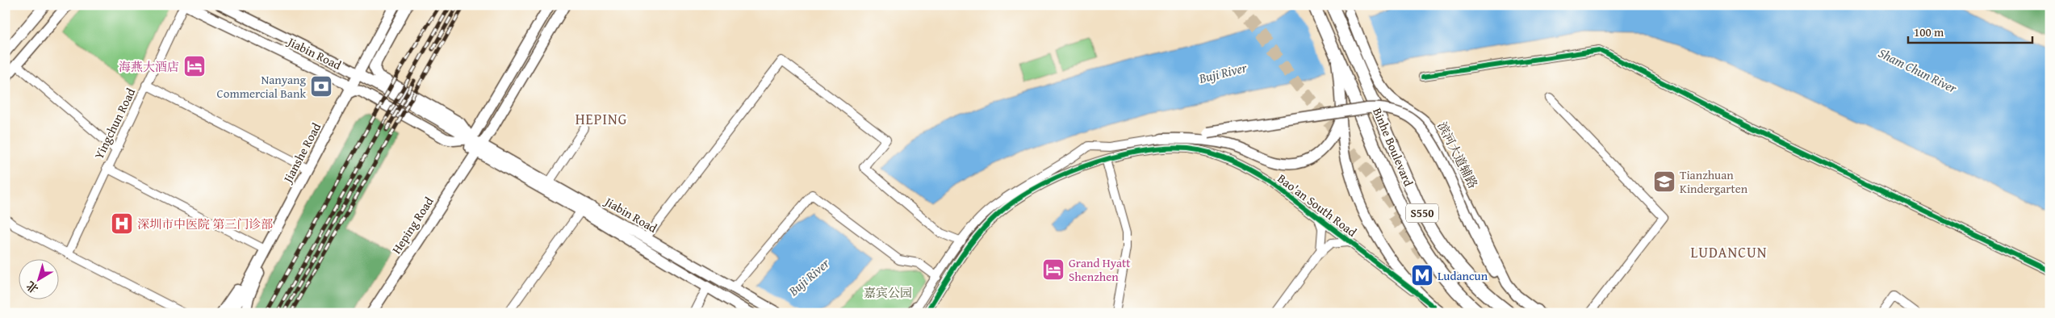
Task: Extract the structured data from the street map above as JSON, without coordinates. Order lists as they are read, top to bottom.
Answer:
{
  "streets": {
    "highway": ["Binhe Boulevard", "S550"],
    "main road": [
      "Jiabin Road",
      "Jianshe Road",
      "滨河大道辅路",
      "Heping Road"
    ],
    "street": ["Yingchun Road", "Bao'an South Road"]
  },
  "crossings": [
    ["Jiabin Road", "Yingchun Road"],
    ["Jiabin Road", "Jianshe Road"],
    ["Jiabin Road", "Heping Road"],
    ["Binhe Boulevard", "滨河大道辅路"],
    ["Binhe Boulevard", "S550"],
    ["滨河大道辅路", "S550"]
  ],
  "districts": ["HEPING", "LUDANCUN"],
  "water": ["Sham Chun River", "Buji River"],
  "parks": ["嘉宾公园"],
  "places": {
    "hotel": ["海燕大酒店", "Grand Hyatt Shenzhen"],
    "bank": ["Nanyang Commercial Bank"],
    "school or university": ["Tianzhuan Kindergarten"],
    "hospital": ["深圳市中医院 第三门诊部"],
    "metro station": ["Ludancun"]
  },
  "scale_bar": "100 m",
  "north": "bottom left"
}
